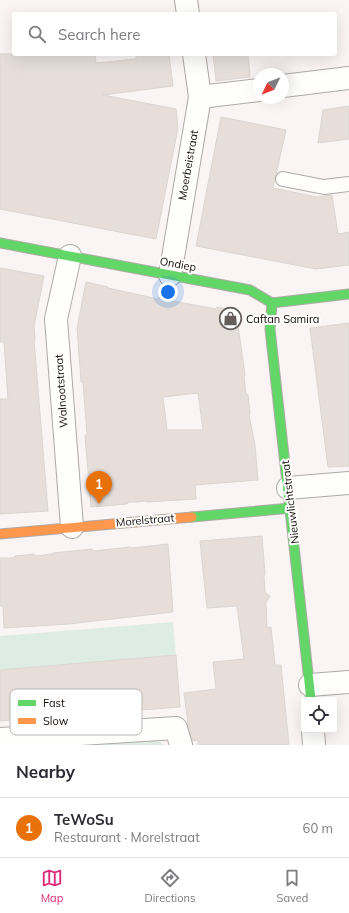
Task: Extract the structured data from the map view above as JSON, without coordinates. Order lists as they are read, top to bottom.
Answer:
{
  "streets": {
    "street": [
      "Moerbeistraat",
      "Ondiep",
      "Walnootstraat",
      "Nieuwlichtstraat",
      "Morelstraat"
    ]
  },
  "crossings": [
    ["Moerbeistraat", "Ondiep"],
    ["Ondiep", "Walnootstraat"],
    ["Ondiep", "Nieuwlichtstraat"],
    ["Walnootstraat", "Morelstraat"],
    ["Nieuwlichtstraat", "Morelstraat"]
  ],
  "places": {
    "shop": ["Caftan Samira"]
  },
  "legend": ["Fast", "Slow"],
  "north": "bottom left",
  "page": {
    "search": "Search here",
    "pins": "1",
    "heading": "Nearby",
    "list": [
      {
        "mark": "1",
        "name": "TeWoSu",
        "note": "Restaurant · Morelstraat",
        "value": "60 m"
      }
    ],
    "nav": ["Map", "Directions", "Saved"]
  }
}
